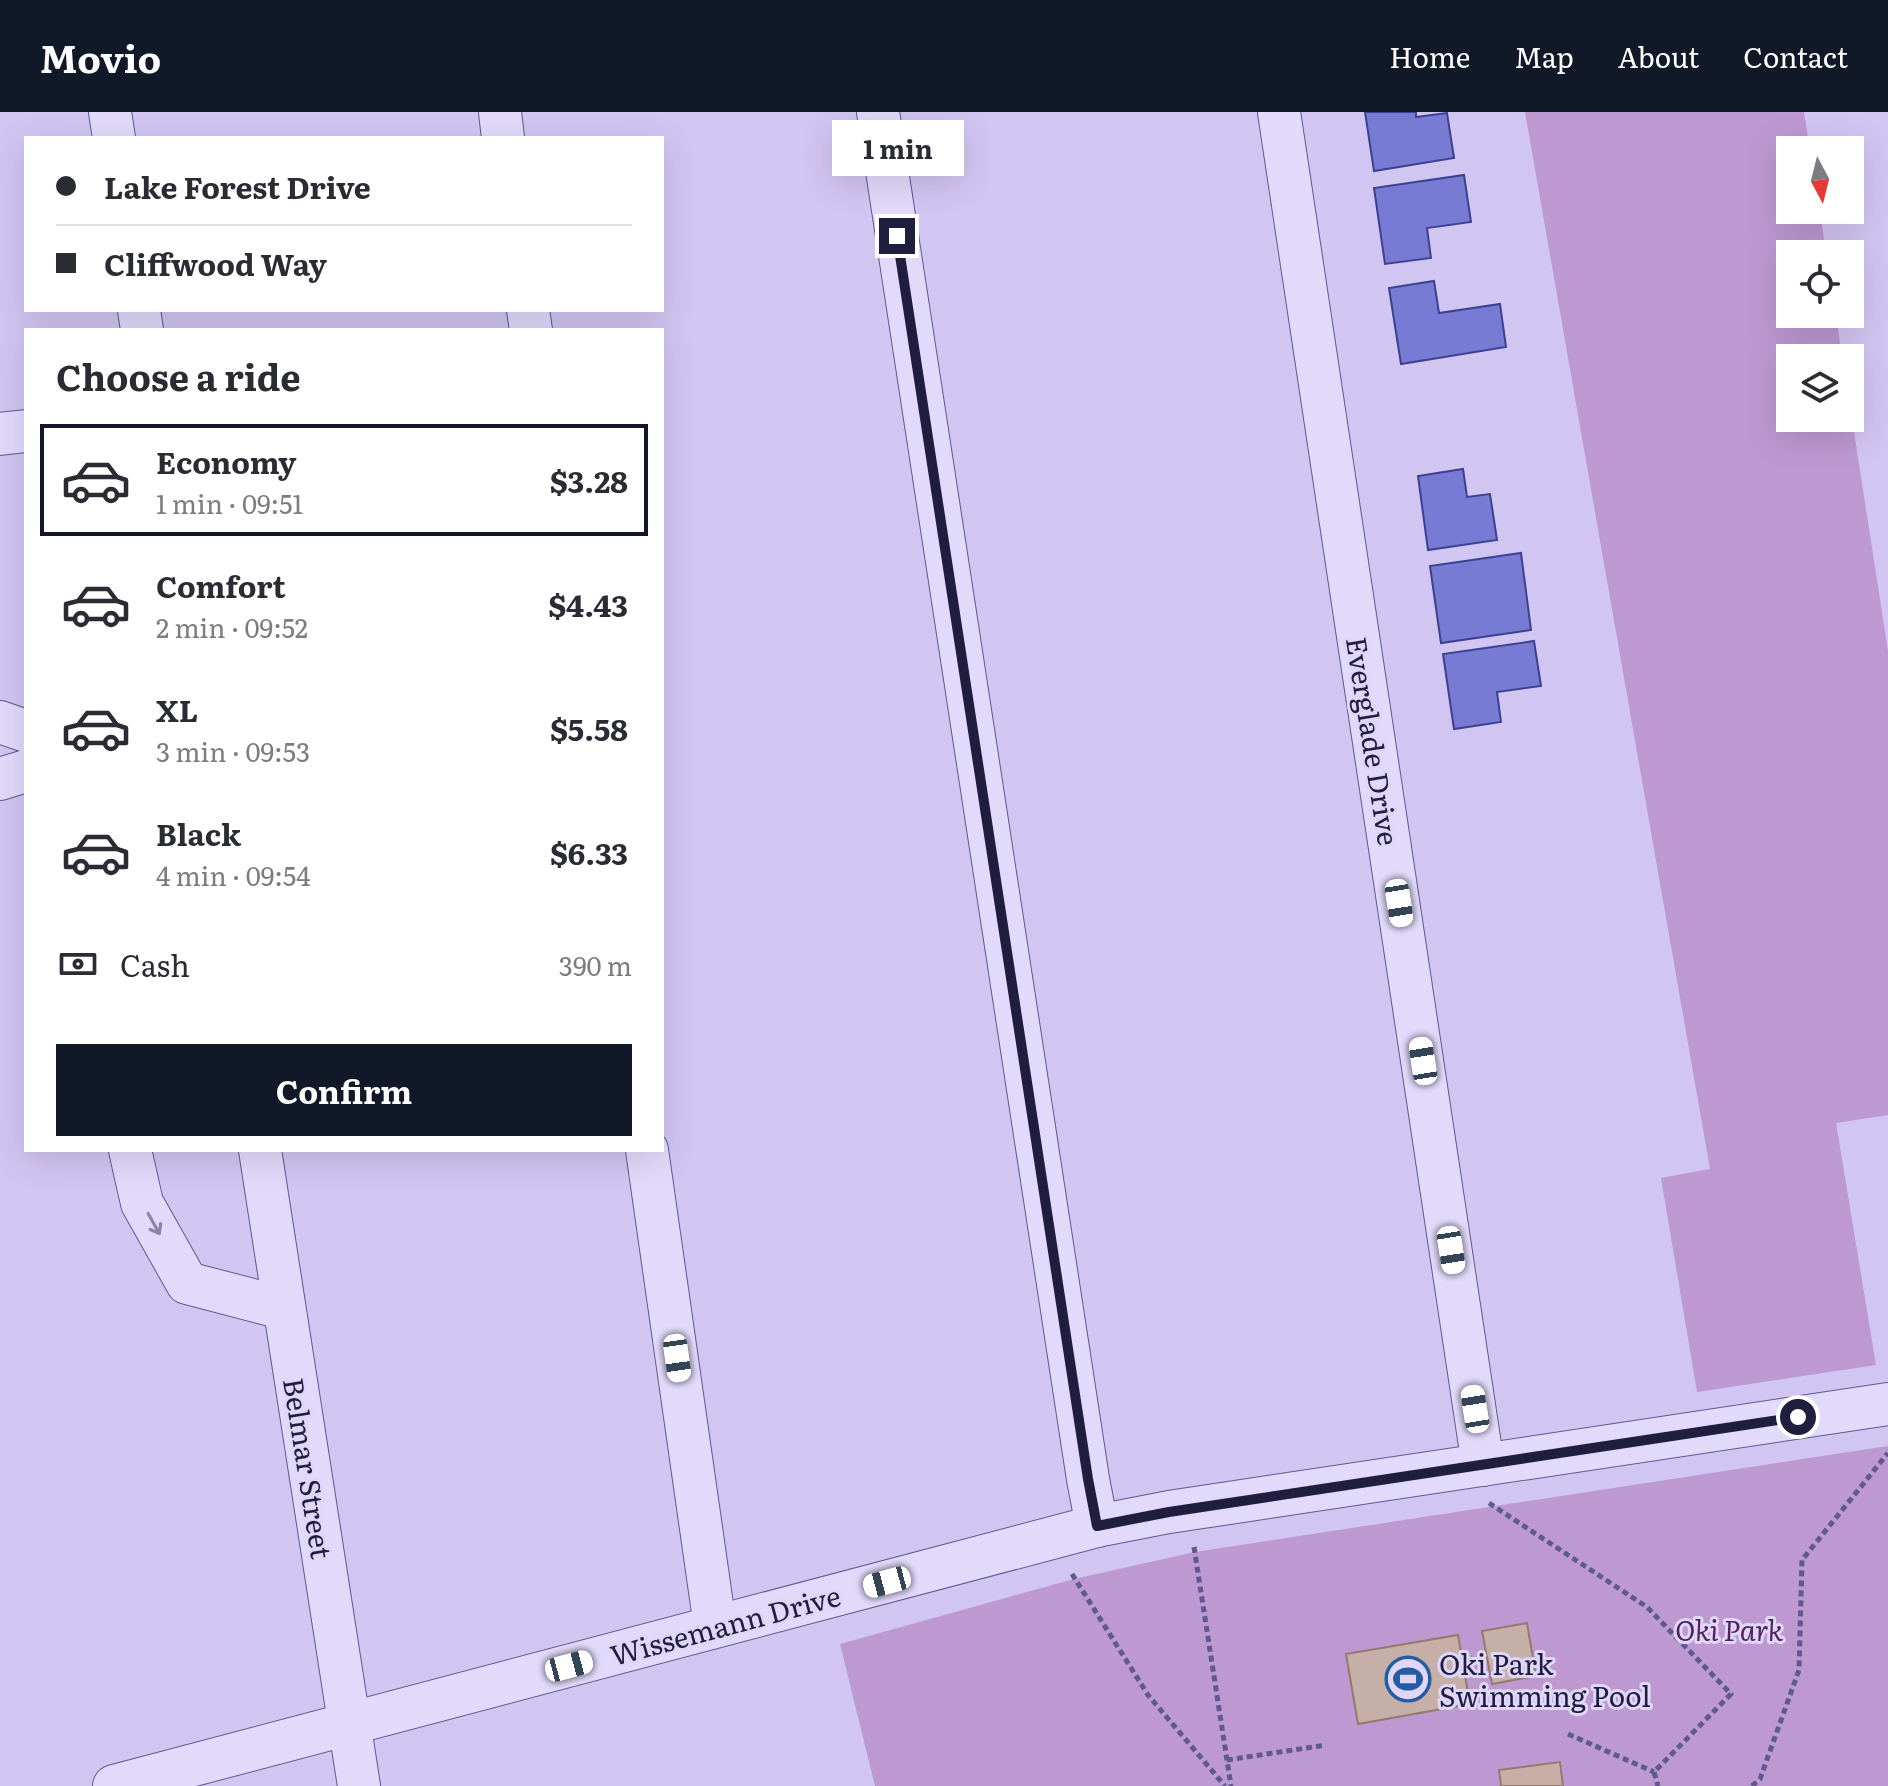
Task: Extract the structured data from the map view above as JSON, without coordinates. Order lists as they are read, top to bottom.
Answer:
{
  "streets": {
    "street": ["Everglade Drive", "Belmar Street", "Wissemann Drive"]
  },
  "crossings": [
    ["Everglade Drive", "Wissemann Drive"],
    ["Belmar Street", "Wissemann Drive"]
  ],
  "parks": ["Oki Park"],
  "places": {
    "sports": ["Oki Park Swimming Pool"]
  },
  "north": "bottom",
  "page": {
    "header": "Movio",
    "nav": [
      "Home",
      "Map",
      "About",
      "Contact"
    ],
    "bubble": "1 min",
    "banner": ["Lake Forest Drive", "Cliffwood Way"],
    "heading": "Choose a ride",
    "list": [
      {
        "name": "Economy",
        "note": "1 min · 09:51",
        "value": "$3.28"
      },
      {
        "name": "Comfort",
        "note": "2 min · 09:52",
        "value": "$4.43"
      },
      {
        "name": "XL",
        "note": "3 min · 09:53",
        "value": "$5.58"
      },
      {
        "name": "Black",
        "note": "4 min · 09:54",
        "value": "$6.33"
      }
    ],
    "pay": ["Cash", "390 m"],
    "buttons": "Confirm"
  }
}
